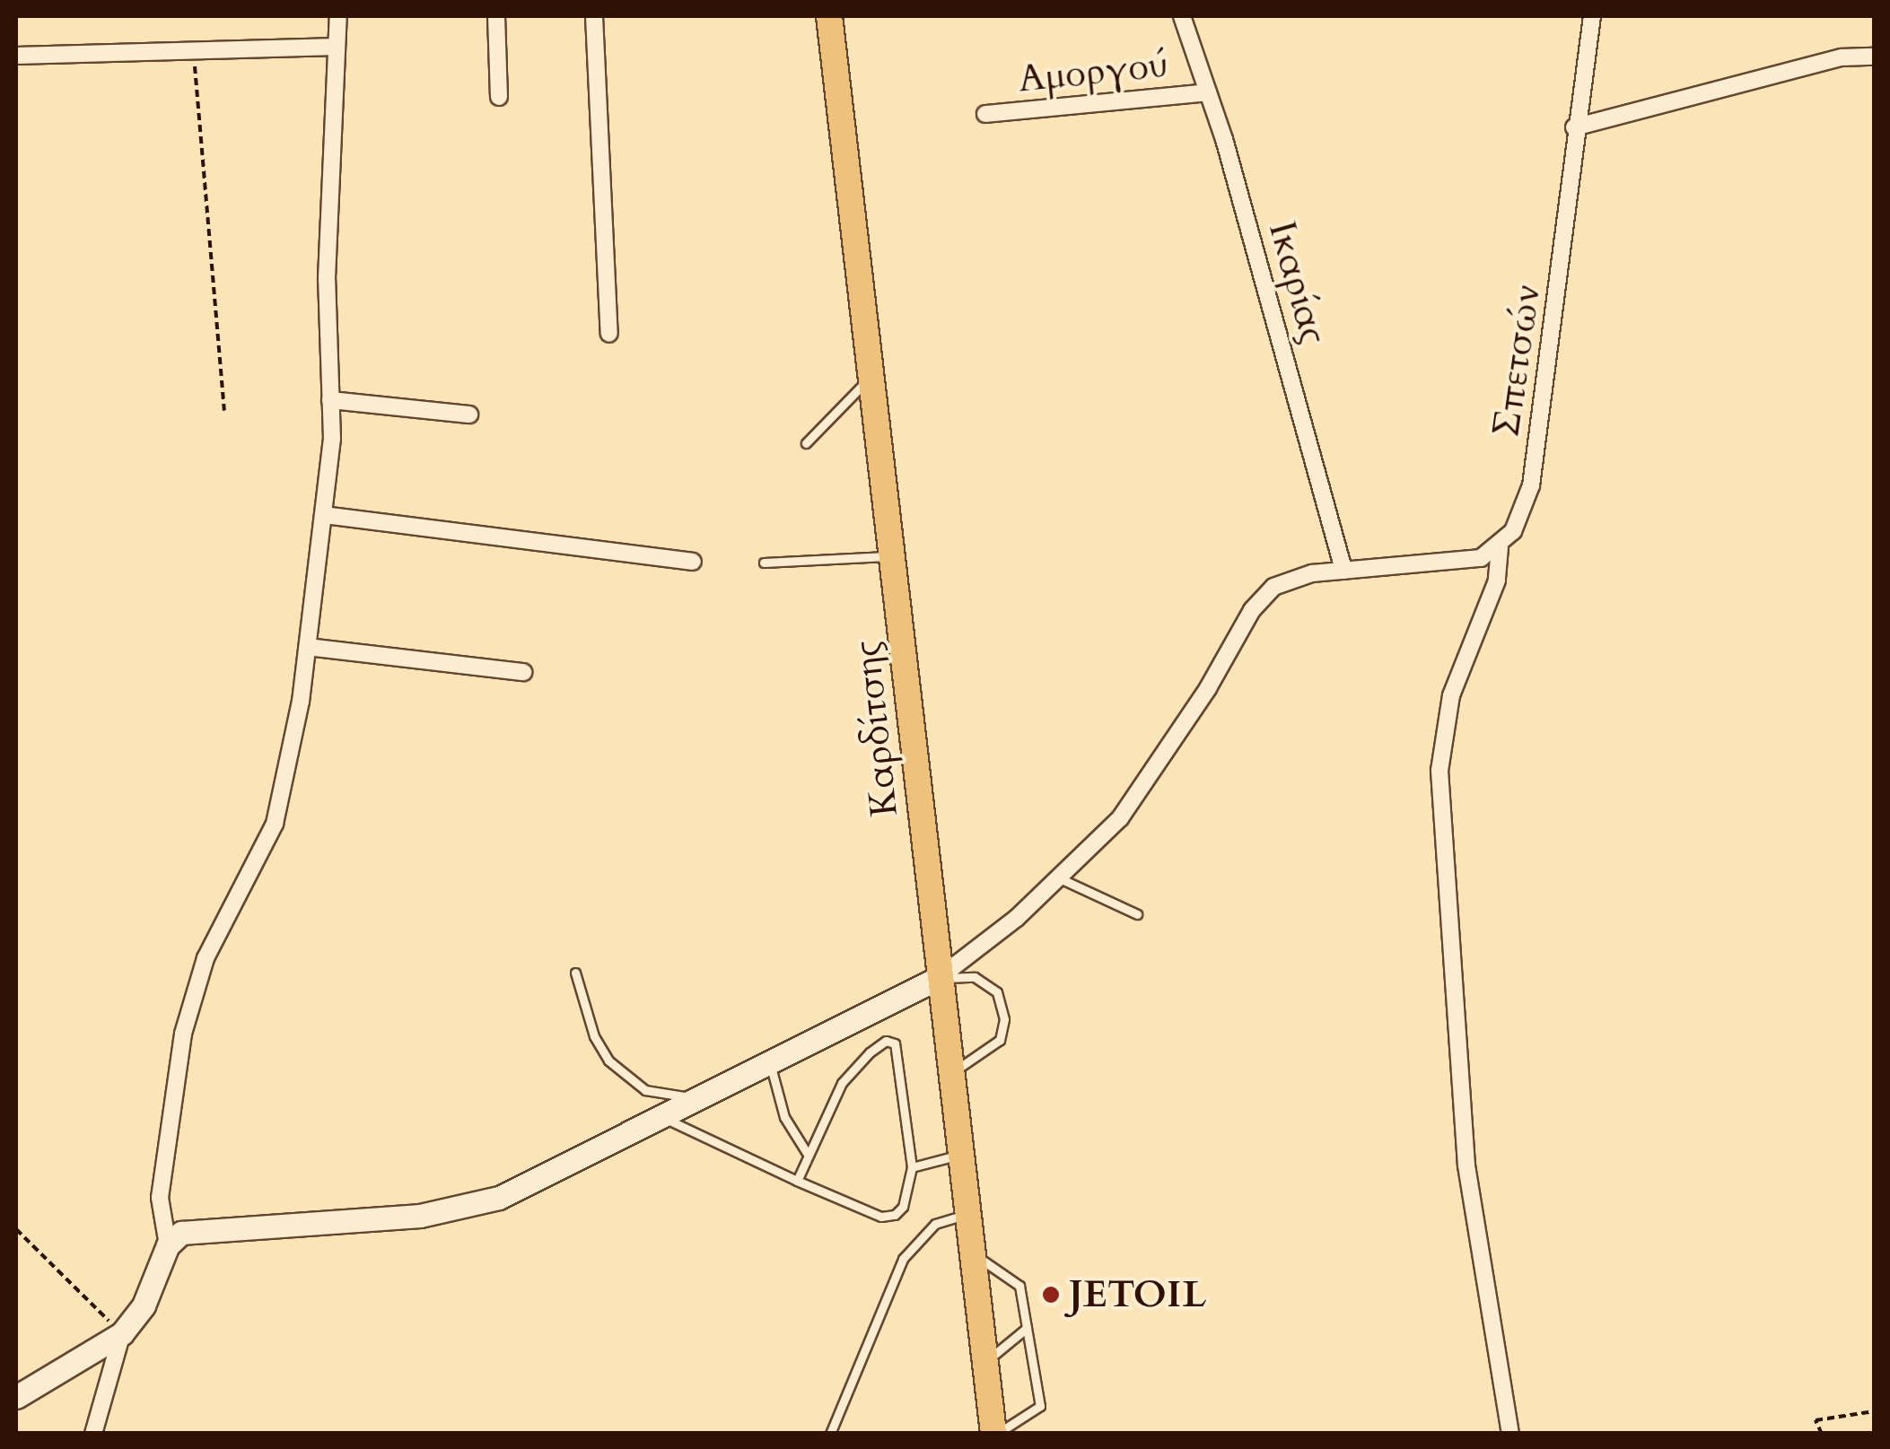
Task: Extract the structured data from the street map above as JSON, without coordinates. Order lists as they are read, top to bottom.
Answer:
{
  "streets": {
    "main road": ["Καρδίτσης"],
    "street": ["Αμοργού", "Ικαρίας", "Σπετσών"]
  },
  "crossings": [
    ["Αμοργού", "Ικαρίας"]
  ],
  "places": ["JETOIL"]
}
